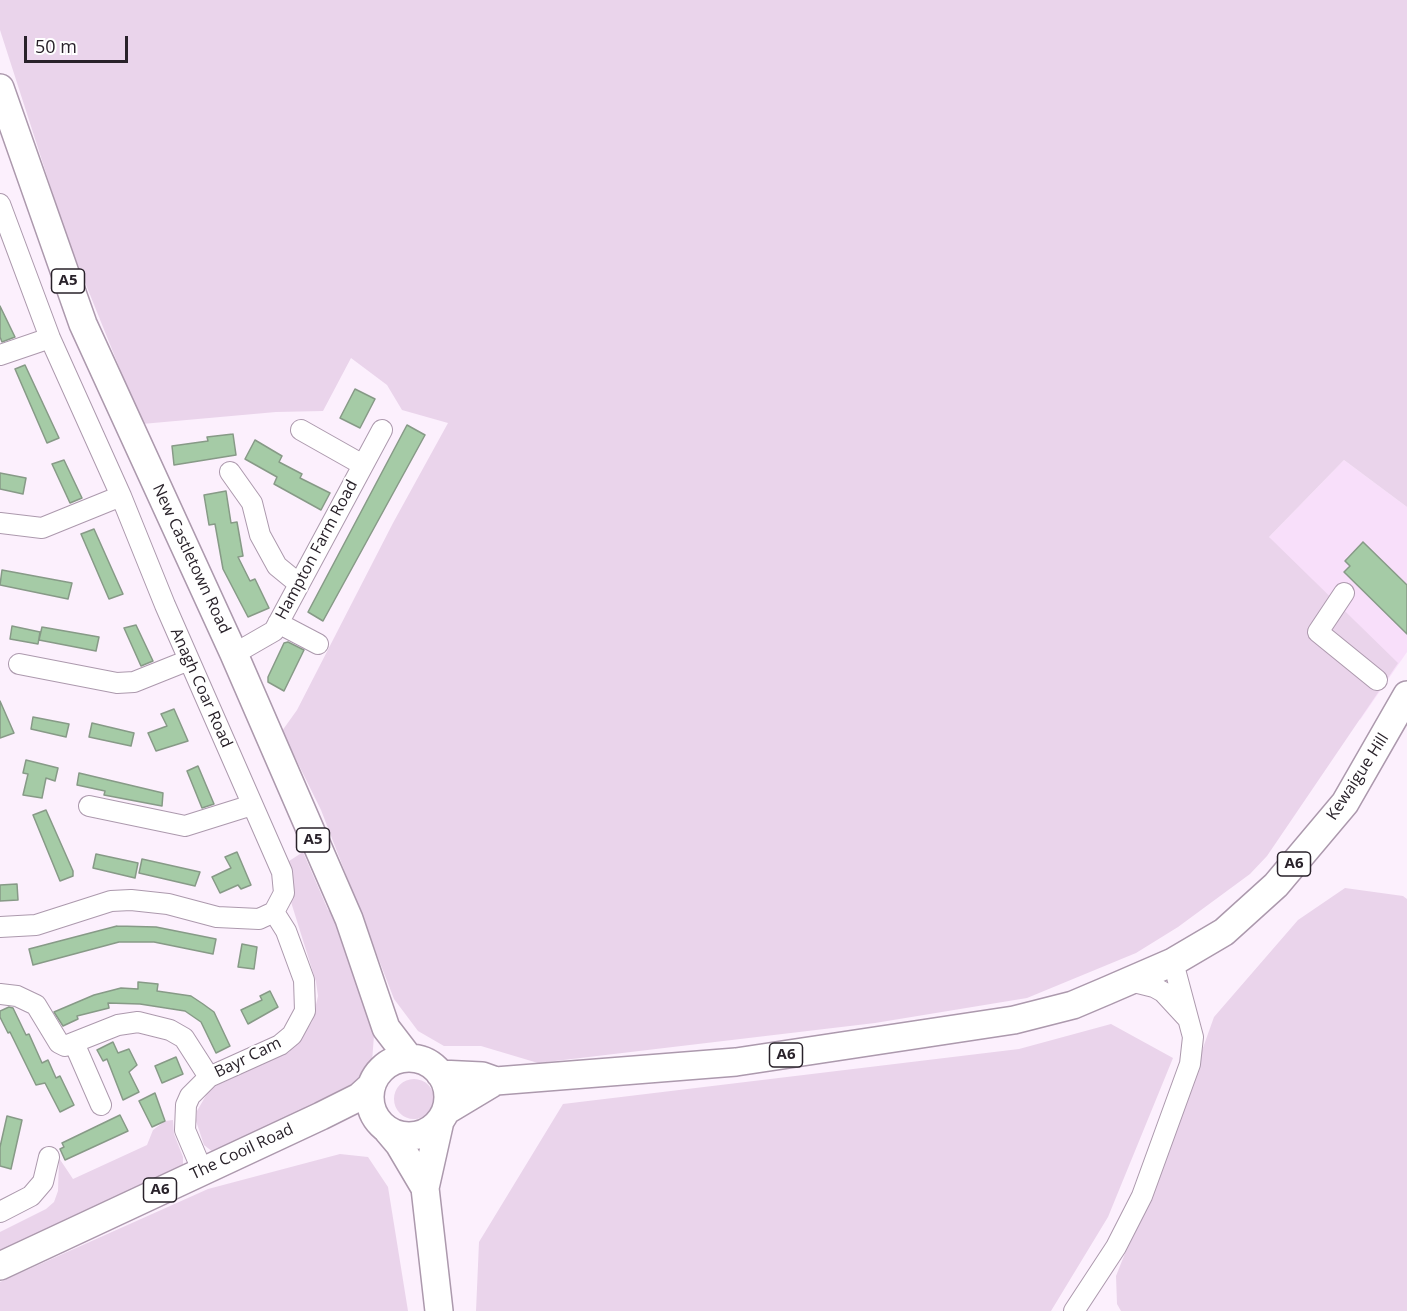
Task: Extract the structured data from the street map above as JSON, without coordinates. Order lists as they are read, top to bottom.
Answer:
{
  "streets": {
    "highway": [
      "A5",
      "New Castletown Road",
      "Kewaigue Hill",
      "A6",
      "The Cooil Road"
    ],
    "street": ["Hampton Farm Road", "Anagh Coar Road", "Bayr Cam"]
  },
  "crossings": [
    ["A5", "New Castletown Road"],
    ["A5", "A6"],
    ["A5", "The Cooil Road"],
    ["Hampton Farm Road", "New Castletown Road"],
    ["Anagh Coar Road", "Bayr Cam"],
    ["Kewaigue Hill", "A6"],
    ["A6", "The Cooil Road"],
    ["Bayr Cam", "The Cooil Road"]
  ],
  "scale_bar": "50 m"
}
